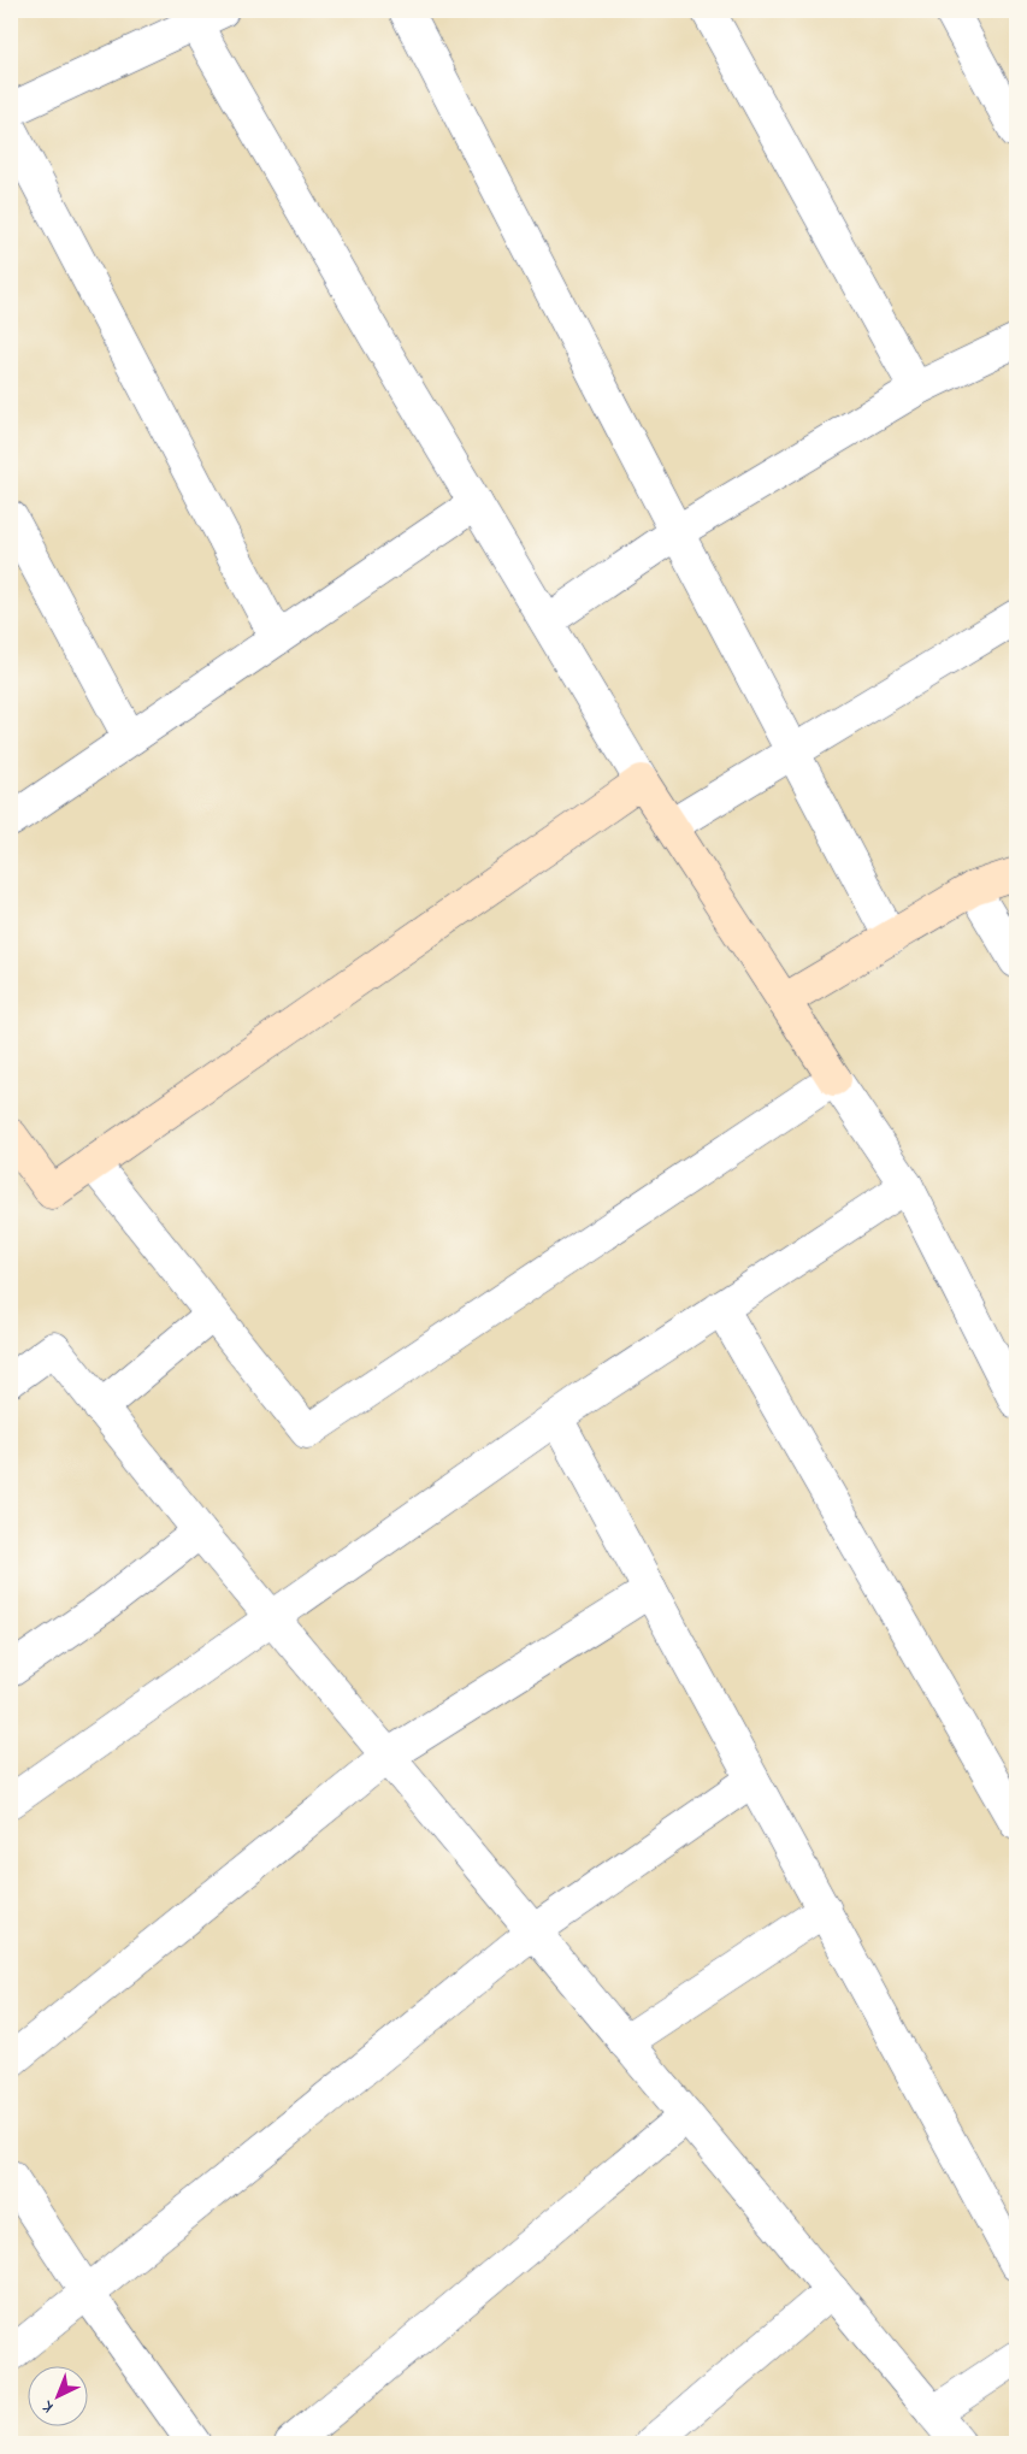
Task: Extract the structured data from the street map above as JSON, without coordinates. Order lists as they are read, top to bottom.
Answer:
{
  "north": "bottom left"
}
